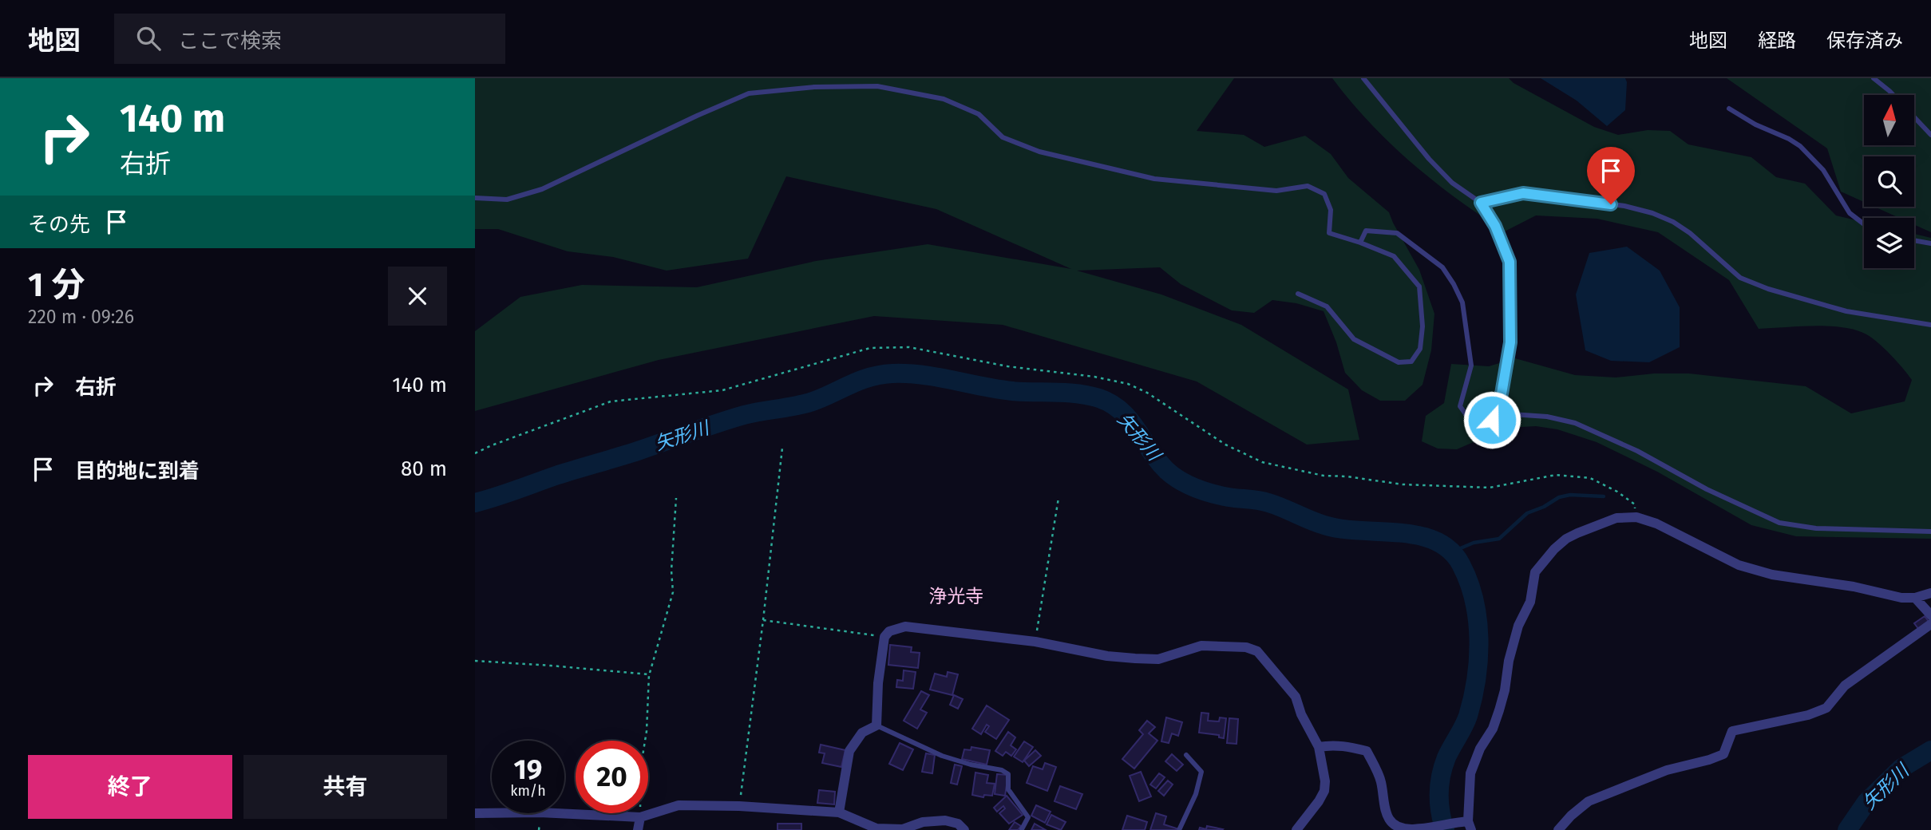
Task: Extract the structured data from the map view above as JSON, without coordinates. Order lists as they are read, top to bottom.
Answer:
{
  "districts": ["浄光寺"],
  "water": ["矢形川"],
  "north": "top",
  "page": {
    "header": "地図",
    "search": "ここで検索",
    "nav": ["地図", "経路", "保存済み"],
    "turn": ["140 m", "右折"],
    "then": "その先",
    "heading": ["1 分", "220 m · 09:26"],
    "list": [
      {
        "name": "右折",
        "value": "140 m"
      },
      {
        "name": "目的地に到着",
        "value": "80 m"
      }
    ],
    "speed": "19 km/h",
    "limit": "20",
    "buttons": ["終了", "共有"]
  }
}
